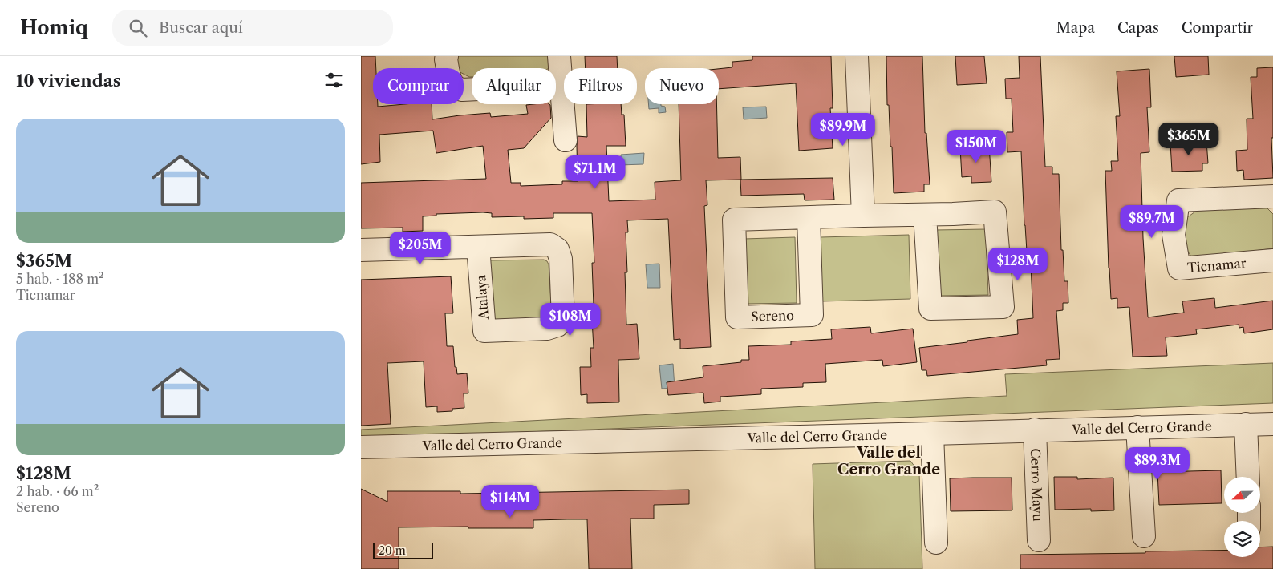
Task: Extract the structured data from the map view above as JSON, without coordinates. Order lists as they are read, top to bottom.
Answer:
{
  "streets": {
    "street": [
      "Ticnamar",
      "Atalaya",
      "Sereno",
      "Valle del Cerro Grande",
      "Cerro Mayu"
    ]
  },
  "crossings": [
    ["Valle del Cerro Grande", "Cerro Mayu"]
  ],
  "districts": ["Valle del Cerro Grande"],
  "scale_bar": "20 m",
  "north": "left",
  "page": {
    "header": "Homiq",
    "search": "Buscar aquí",
    "nav": ["Mapa", "Capas", "Compartir"],
    "heading": "10 viviendas",
    "chip": [
      "Comprar",
      "Alquilar",
      "Filtros",
      "Nuevo"
    ],
    "list": [
      {
        "name": "$365M",
        "note": "5 hab. · 188 m² · Ticnamar"
      },
      {
        "name": "$128M",
        "note": "2 hab. · 66 m² · Sereno"
      }
    ],
    "price": [
      "$89.9M",
      "$365M",
      "$150M",
      "$71.1M",
      "$89.7M",
      "$205M",
      "$128M",
      "$108M",
      "$89.3M",
      "$114M"
    ],
    "scale": "20 m"
  }
}
